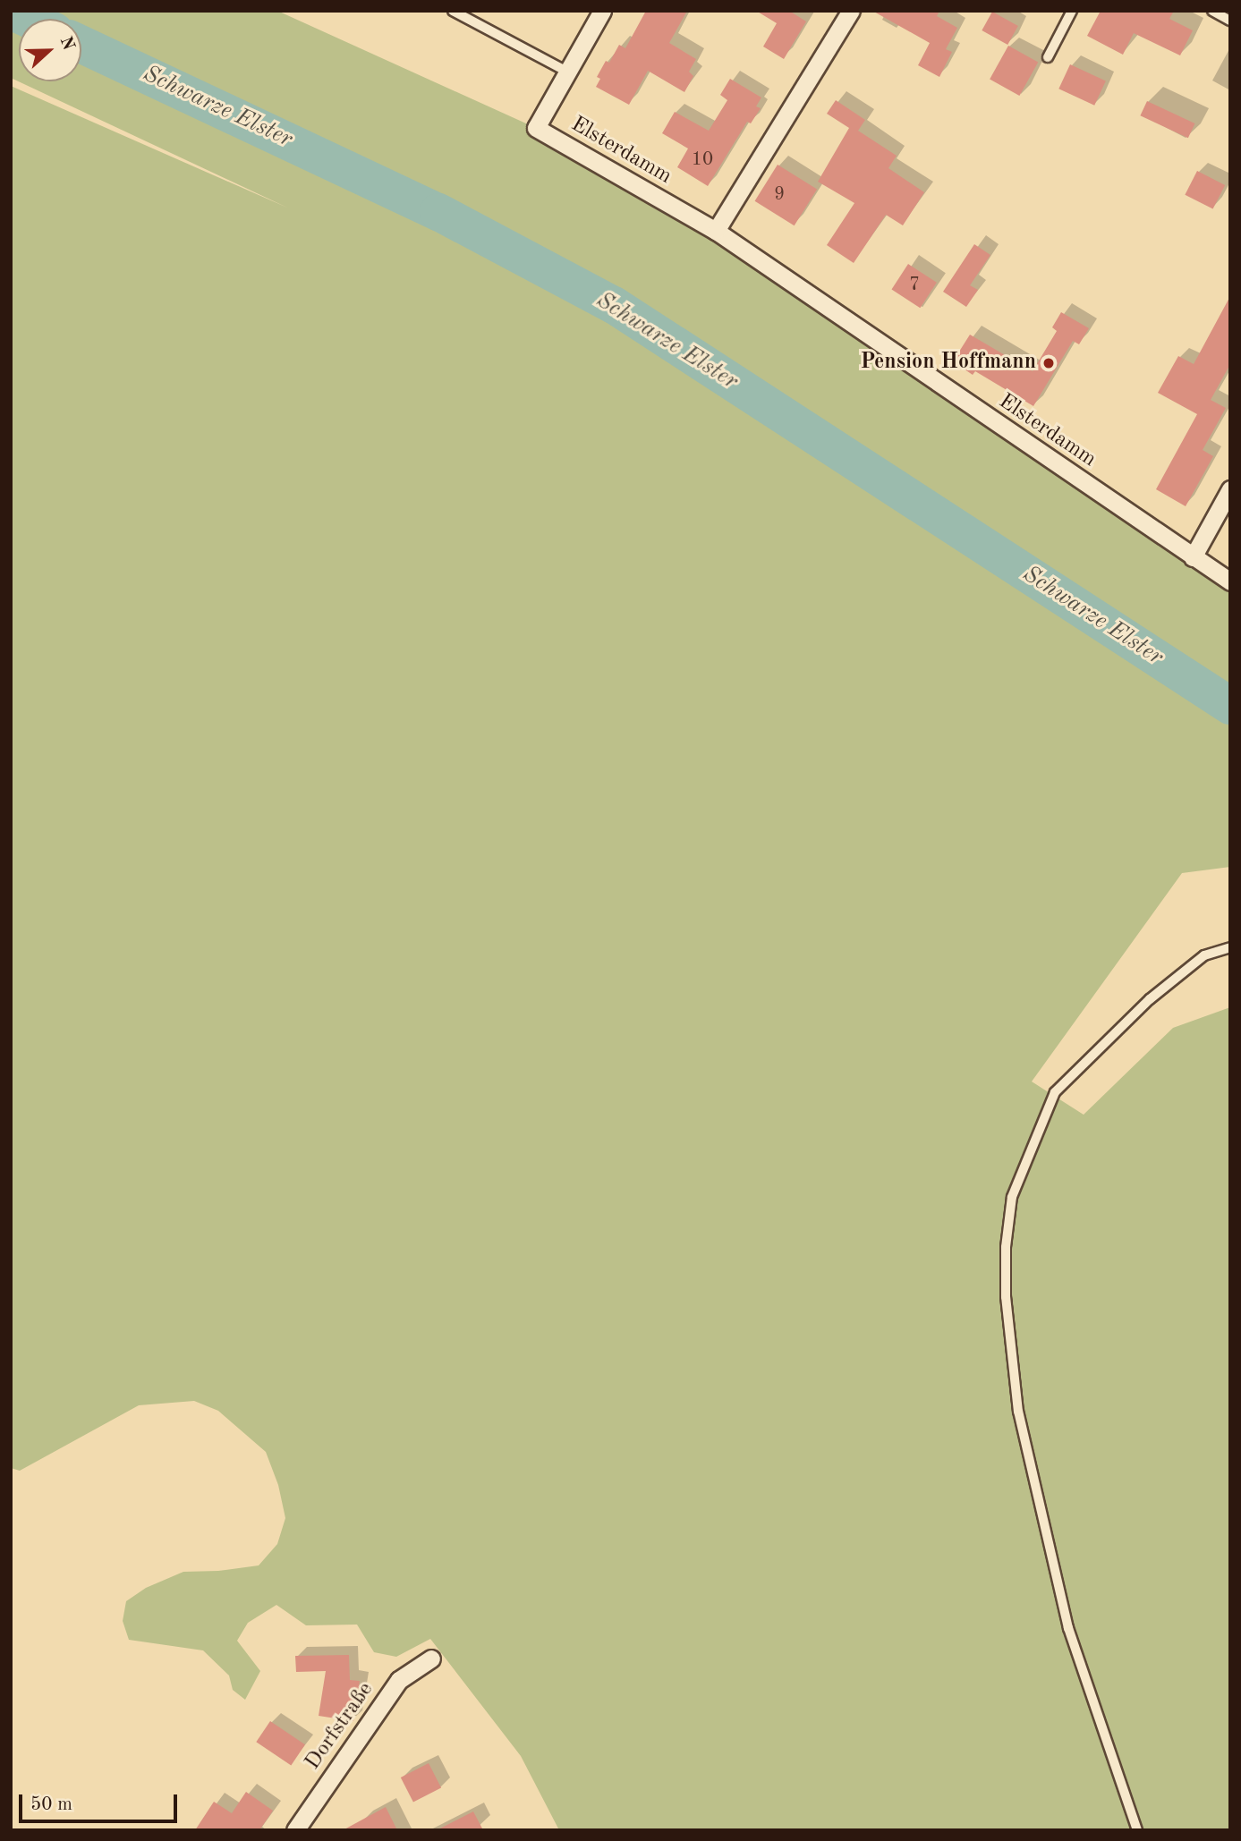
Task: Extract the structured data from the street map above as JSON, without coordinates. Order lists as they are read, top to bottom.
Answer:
{
  "streets": {
    "street": ["Elsterdamm", "Dorfstraße"]
  },
  "water": ["Schwarze Elster"],
  "places": ["Pension Hoffmann"],
  "house_numbers": ["10", "9", "7"],
  "scale_bar": "50 m",
  "north": "right"
}
